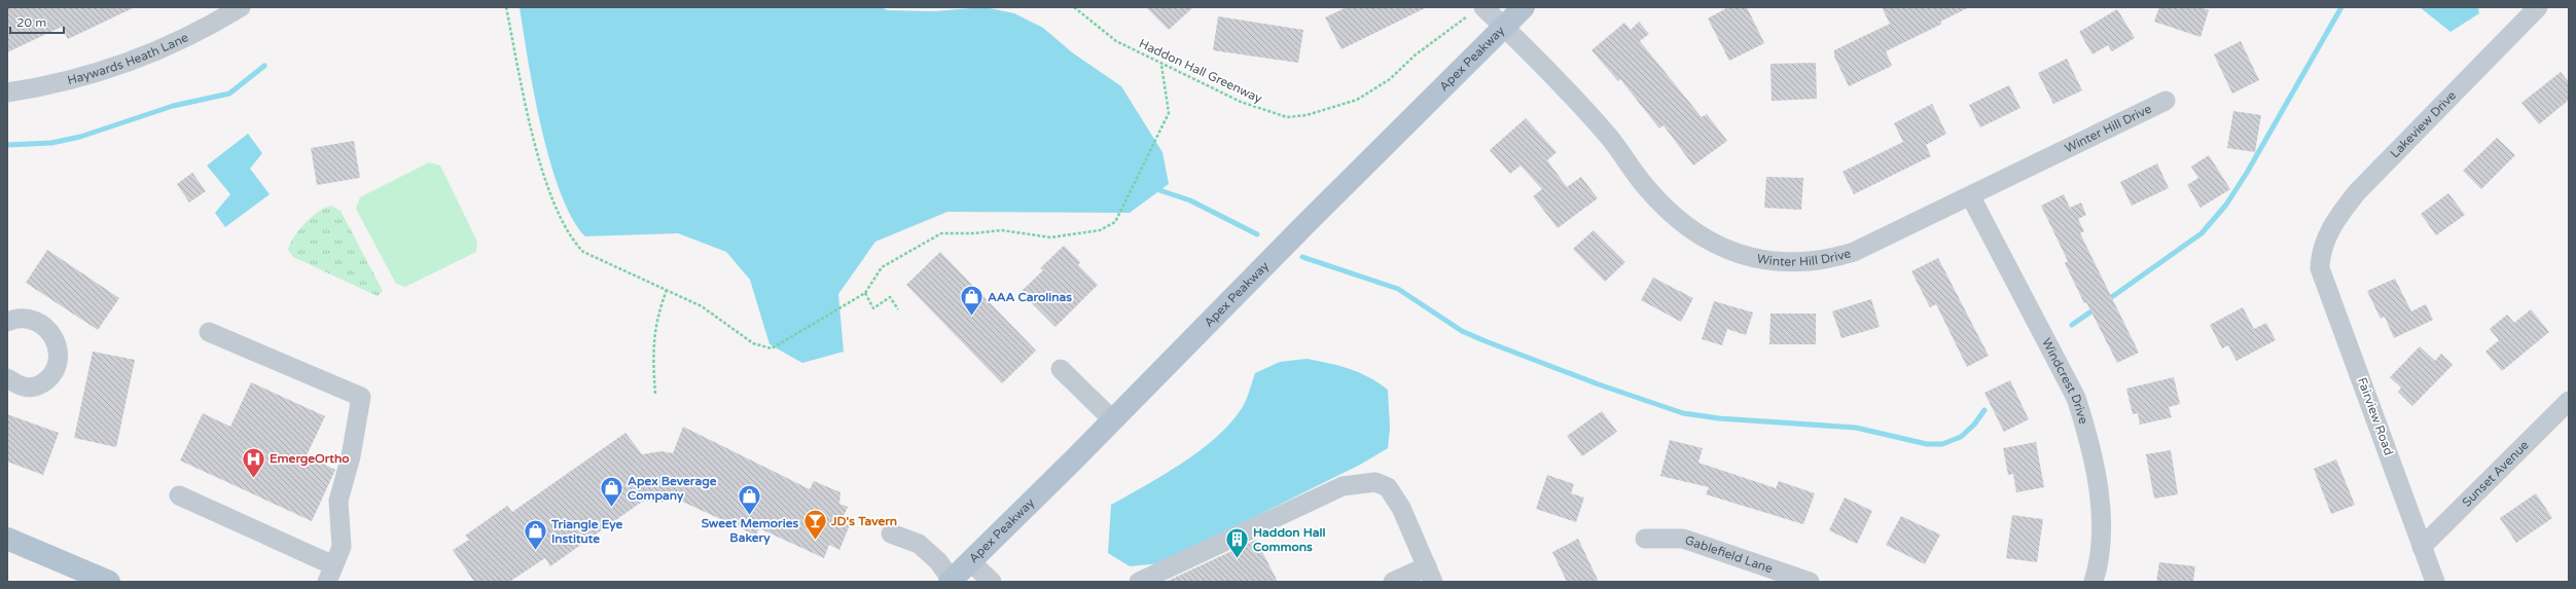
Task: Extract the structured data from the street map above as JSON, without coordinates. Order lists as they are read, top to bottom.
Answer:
{
  "streets": {
    "main road": ["Apex Peakway"],
    "street": [
      "Haywards Heath Lane",
      "Lakeview Drive",
      "Winter Hill Drive",
      "Windcrest Drive",
      "Fairview Road",
      "Sunset Avenue",
      "Gablefield Lane"
    ],
    "path": ["Haddon Hall Greenway"]
  },
  "crossings": [
    ["Apex Peakway", "Winter Hill Drive"],
    ["Haddon Hall Greenway", "Winter Hill Drive"],
    ["Lakeview Drive", "Fairview Road"],
    ["Winter Hill Drive", "Windcrest Drive"],
    ["Fairview Road", "Sunset Avenue"]
  ],
  "places": {
    "shop": [
      "AAA Carolinas",
      "Apex Beverage Company",
      "Sweet Memories Bakery",
      "Triangle Eye Institute"
    ],
    "hospital": ["EmergeOrtho"],
    "bar": ["JD's Tavern"],
    "building": ["Haddon Hall Commons"]
  },
  "scale_bar": "20 m"
}
